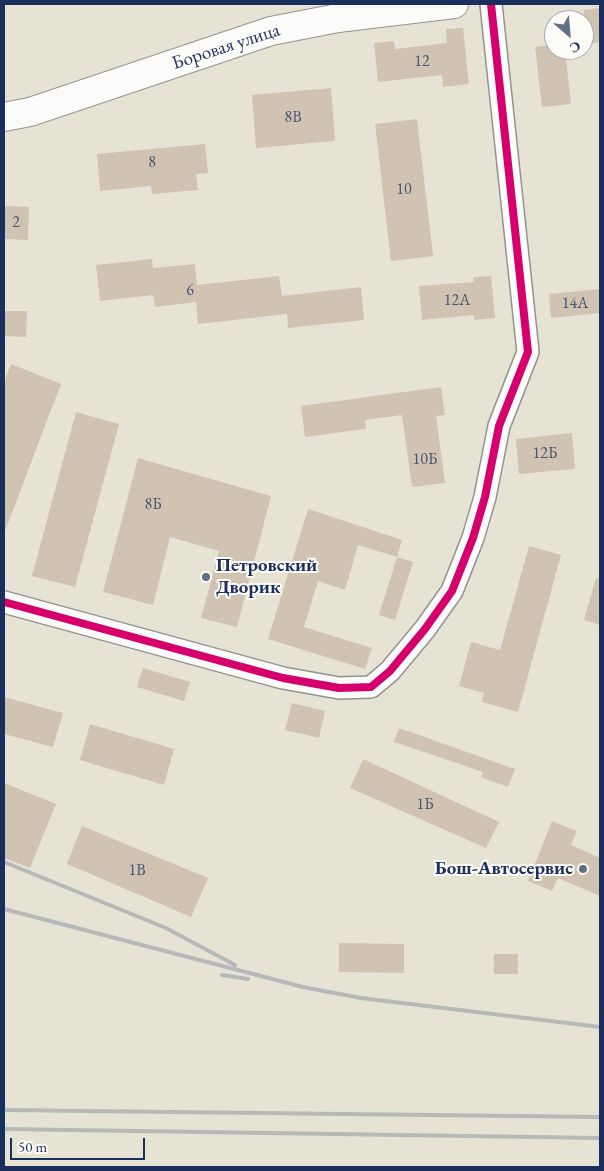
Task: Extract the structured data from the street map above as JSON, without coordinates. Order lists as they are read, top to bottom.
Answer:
{
  "streets": {
    "main road": ["Боровая улица"]
  },
  "places": ["Петровский Дворик", "Бош-Автосервис"],
  "house_numbers": [
    "12",
    "8В",
    "8",
    "10",
    "2",
    "6",
    "12А",
    "14А",
    "12Б",
    "10Б",
    "8Б",
    "1Б",
    "1В"
  ],
  "scale_bar": "50 m",
  "north": "bottom right"
}
